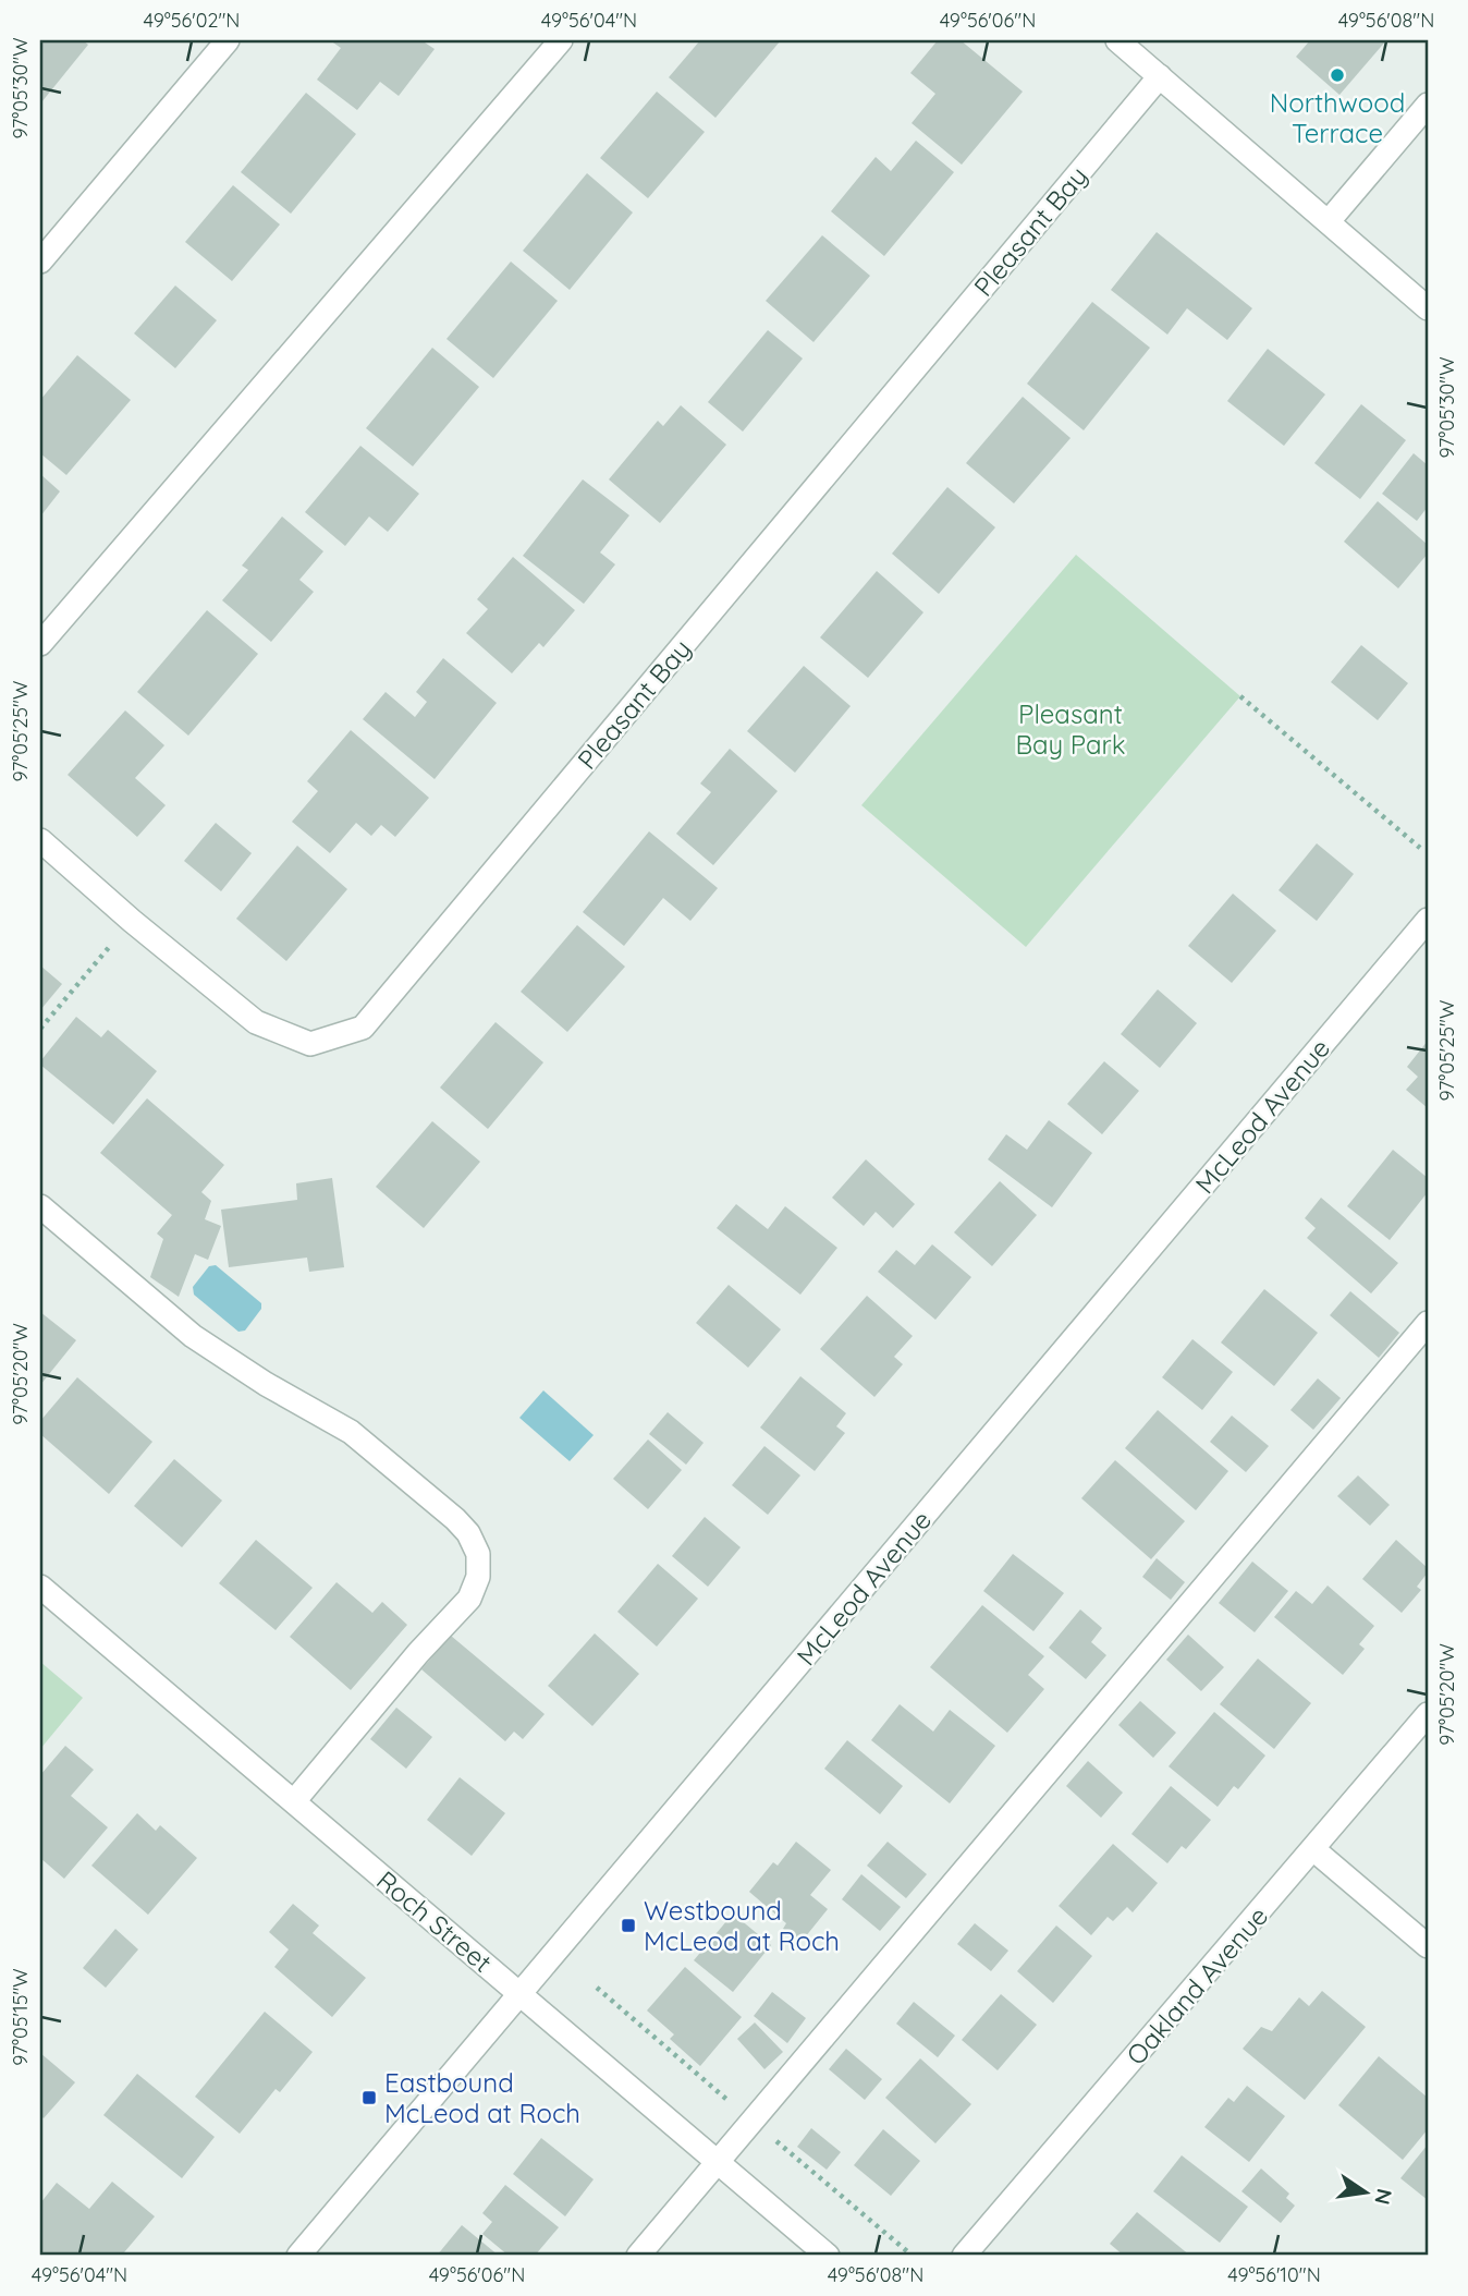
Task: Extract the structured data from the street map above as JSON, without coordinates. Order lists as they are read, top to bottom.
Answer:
{
  "streets": {
    "street": [
      "Pleasant Bay",
      "McLeod Avenue",
      "Roch Street",
      "Oakland Avenue"
    ]
  },
  "crossings": [
    ["McLeod Avenue", "Roch Street"]
  ],
  "parks": ["Pleasant Bay Park"],
  "places": {
    "other": ["Northwood Terrace"],
    "transit": ["Westbound McLeod at Roch", "Eastbound McLeod at Roch"]
  },
  "north": "right",
  "coordinates": [
    "49°56'02\"N",
    "49°56'04\"N",
    "49°56'06\"N",
    "49°56'08\"N",
    "97°05'30\"W",
    "97°05'25\"W",
    "97°05'20\"W",
    "97°05'15\"W",
    "49°56'10\"N"
  ]
}
